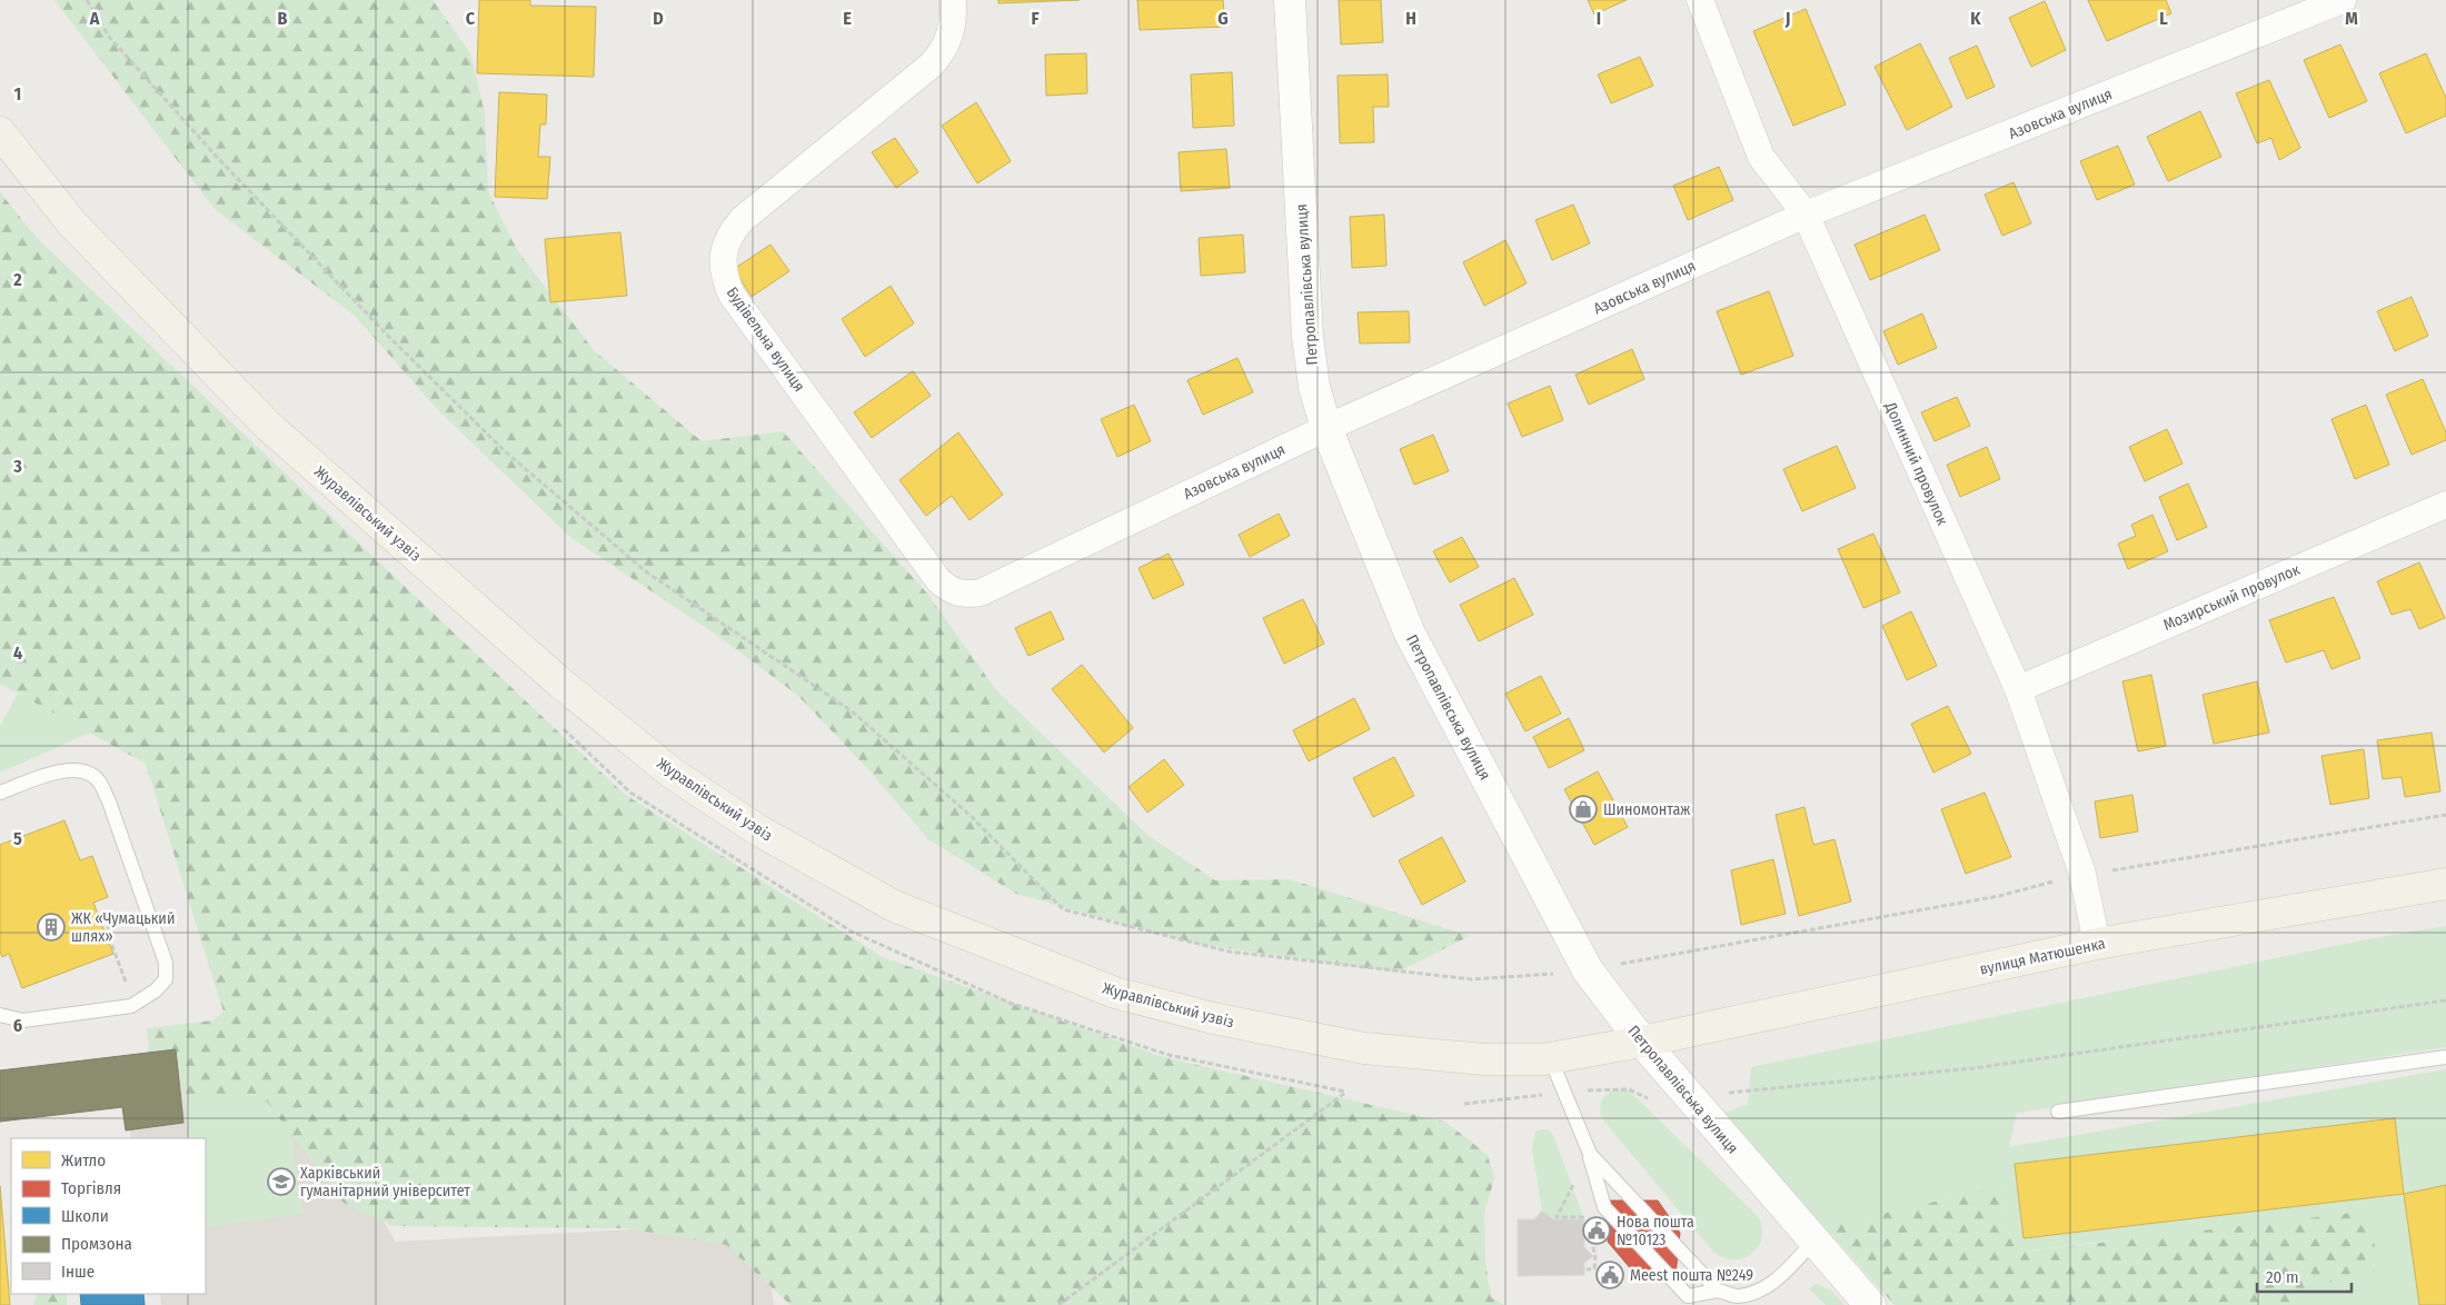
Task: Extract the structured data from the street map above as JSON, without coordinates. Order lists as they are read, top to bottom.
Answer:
{
  "streets": {
    "main road": ["Журавлівський узвіз", "вулиця Матюшенка"],
    "street": [
      "Азовська вулиця",
      "Петропавлівська вулиця",
      "Будівельна вулиця",
      "Долинний провулок",
      "Мозирський провулок"
    ]
  },
  "crossings": [
    ["Азовська вулиця", "Петропавлівська вулиця"],
    ["Азовська вулиця", "Будівельна вулиця"],
    ["Азовська вулиця", "Долинний провулок"],
    ["Петропавлівська вулиця", "Журавлівський узвіз"],
    ["Петропавлівська вулиця", "вулиця Матюшенка"],
    ["Долинний провулок", "Мозирський провулок"],
    ["Долинний провулок", "вулиця Матюшенка"],
    ["Журавлівський узвіз", "вулиця Матюшенка"]
  ],
  "places": {
    "shop": ["Шиномонтаж"],
    "building": ["ЖК «Чумацький шлях»"],
    "school or university": ["Харківський гуманітарний університет"],
    "public building": ["Нова пошта №10123", "Meest пошта №249"]
  },
  "legend": [
    "Житло",
    "Торгівля",
    "Школи",
    "Промзона",
    "Інше"
  ],
  "scale_bar": "20 m",
  "grid": {
    "columns": [
      "A",
      "B",
      "C",
      "D",
      "E",
      "F",
      "G",
      "H",
      "I",
      "J",
      "K",
      "L",
      "M"
    ],
    "rows": [
      "1",
      "2",
      "3",
      "4",
      "5",
      "6"
    ]
  }
}
